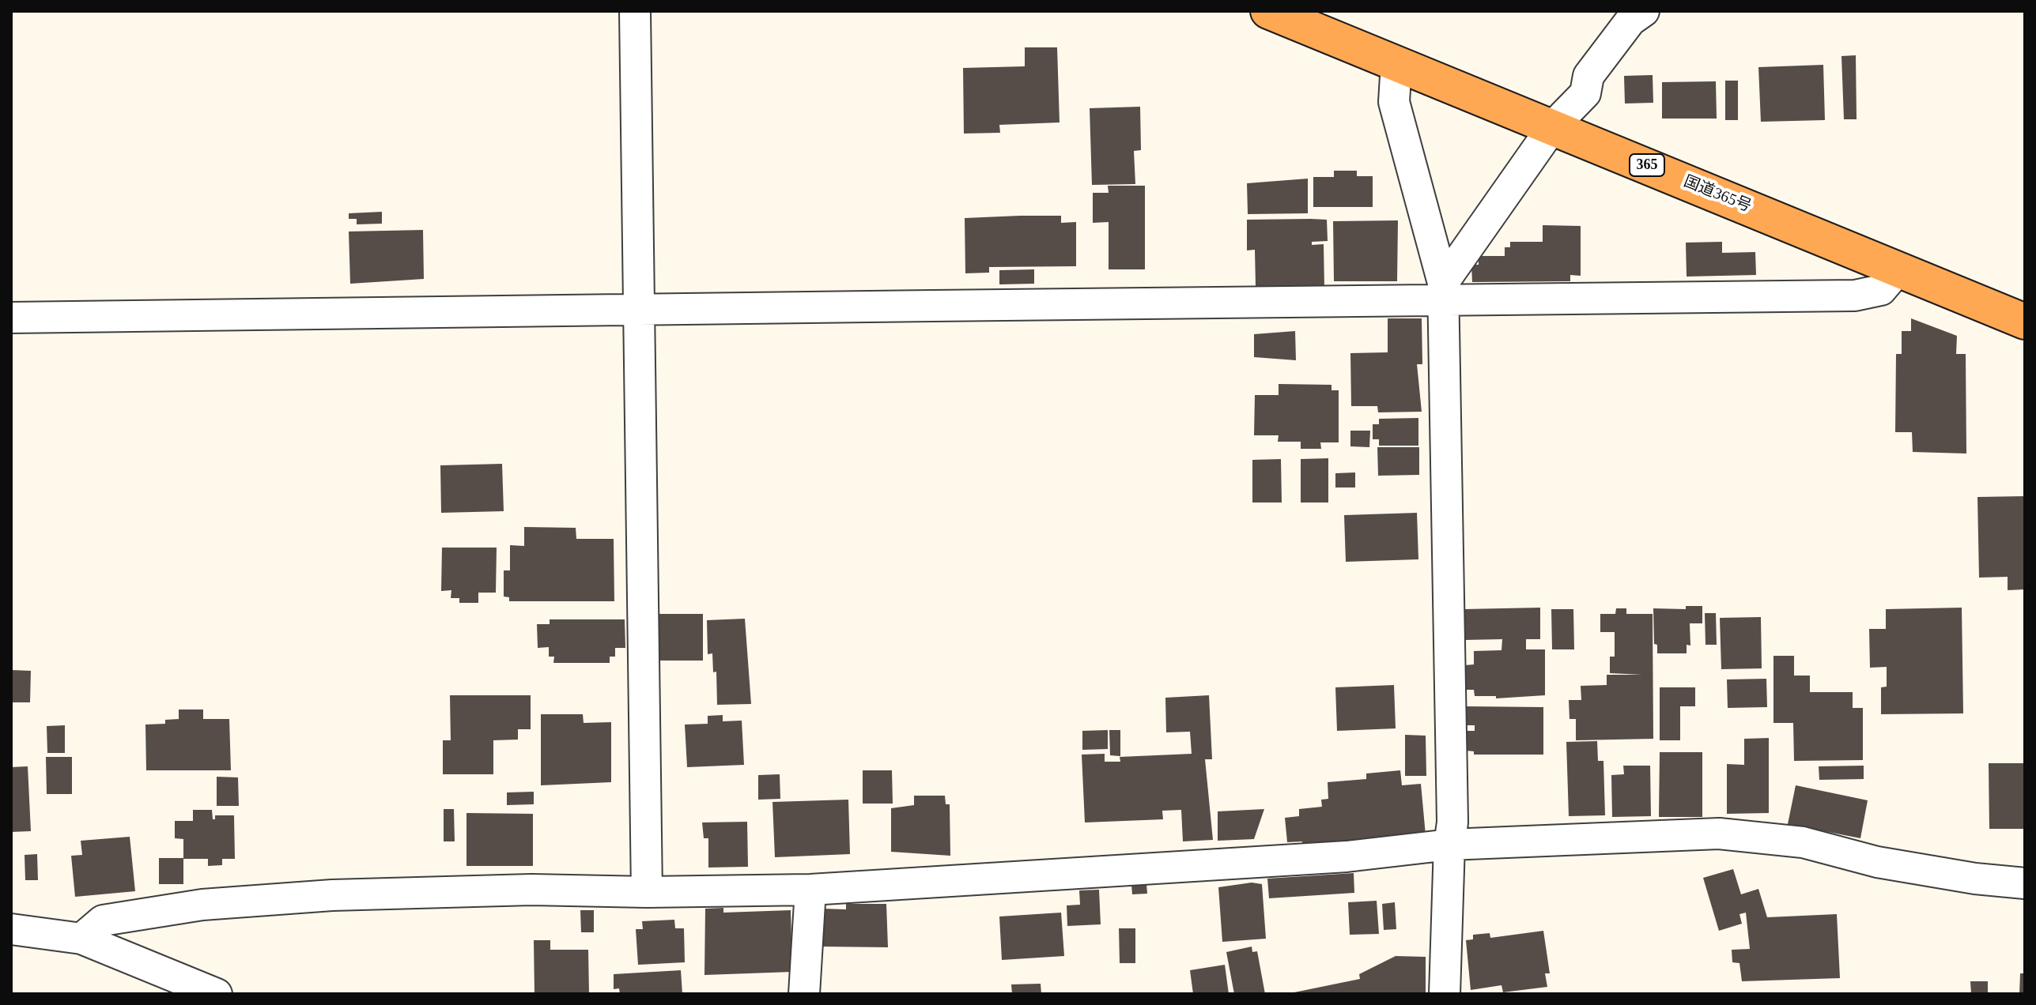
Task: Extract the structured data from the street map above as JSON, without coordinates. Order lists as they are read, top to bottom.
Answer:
{
  "streets": {
    "highway": ["365", "国道365号"]
  }
}
